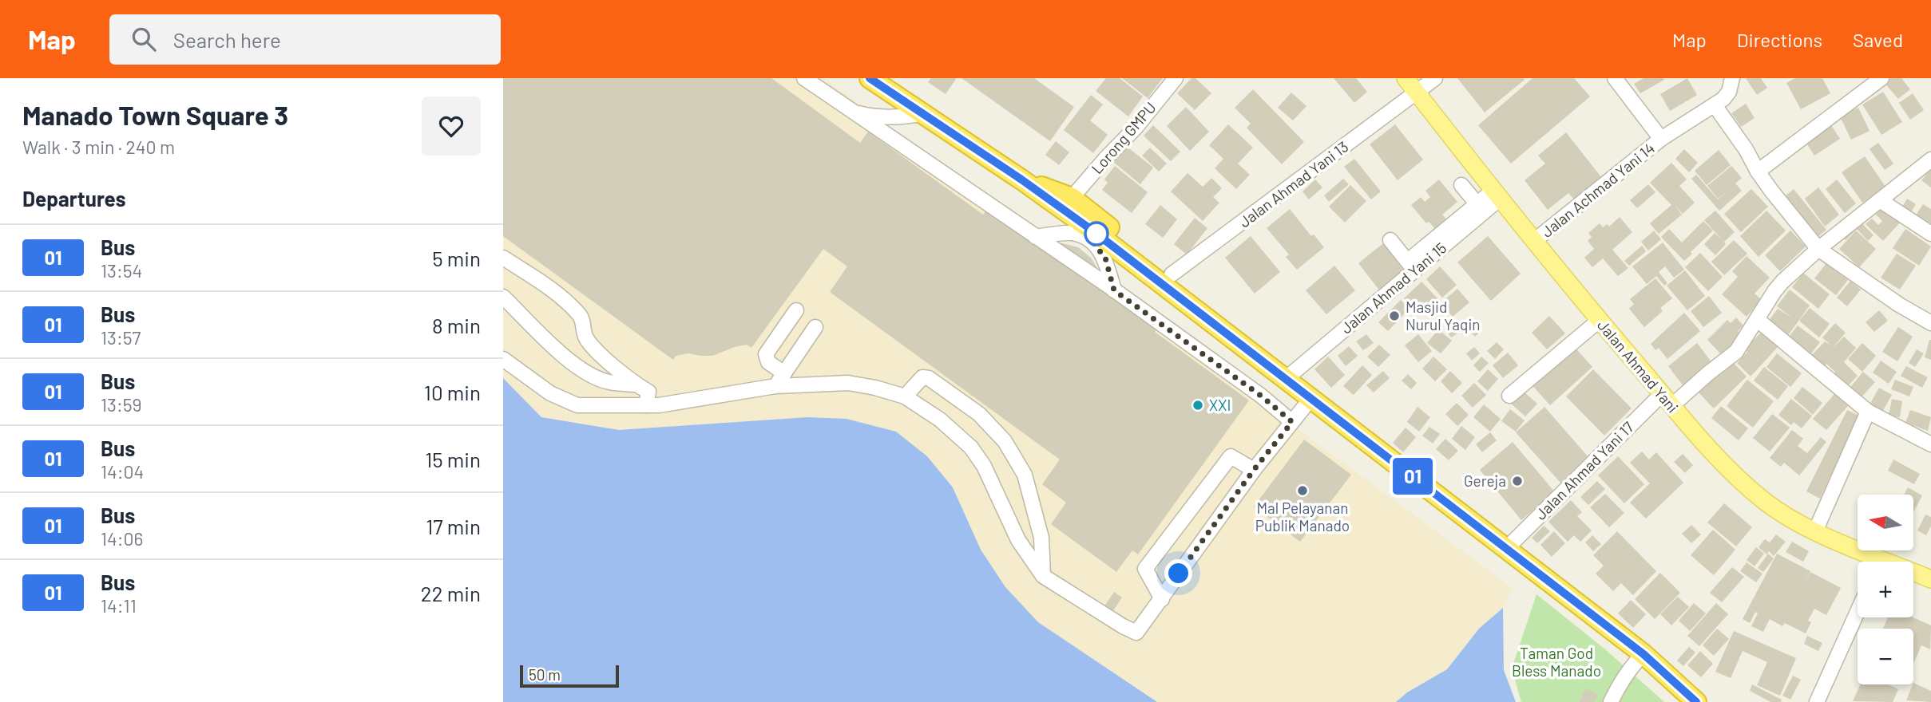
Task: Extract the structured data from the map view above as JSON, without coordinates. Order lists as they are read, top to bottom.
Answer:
{
  "streets": {
    "main road": ["Jalan Ahmad Yani"],
    "street": [
      "Lorong GMPU",
      "Jalan Ahmad Yani 13",
      "Jalan Achmad Yani 14",
      "Jalan Ahmad Yani 15",
      "Jalan Ahmad Yani 17"
    ]
  },
  "crossings": [
    ["Jalan Ahmad Yani 13", "Jalan Ahmad Yani"],
    ["Jalan Achmad Yani 14", "Jalan Ahmad Yani"],
    ["Jalan Ahmad Yani 15", "Jalan Ahmad Yani"],
    ["Jalan Ahmad Yani", "Jalan Ahmad Yani 17"]
  ],
  "parks": ["Taman God Bless Manado"],
  "places": [
    "Masjid Nurul Yaqin",
    "XXI",
    "Gereja",
    "Mal Pelayanan Publik Manado"
  ],
  "lines": ["bus line 01"],
  "scale_bar": "50 m",
  "north": "left",
  "page": {
    "header": "Map",
    "search": "Search here",
    "nav": ["Map", "Directions", "Saved"],
    "heading": [
      ["Manado Town Square 3", "Walk · 3 min · 240 m"],
      "Departures"
    ],
    "on_map": "01",
    "list": [
      {
        "mark": "01",
        "name": "Bus",
        "note": "13:54",
        "value": "5 min"
      },
      {
        "mark": "01",
        "name": "Bus",
        "note": "13:57",
        "value": "8 min"
      },
      {
        "mark": "01",
        "name": "Bus",
        "note": "13:59",
        "value": "10 min"
      },
      {
        "mark": "01",
        "name": "Bus",
        "note": "14:04",
        "value": "15 min"
      },
      {
        "mark": "01",
        "name": "Bus",
        "note": "14:06",
        "value": "17 min"
      },
      {
        "mark": "01",
        "name": "Bus",
        "note": "14:11",
        "value": "22 min"
      }
    ],
    "map_buttons": ["+", "−"],
    "scale": "50 m"
  }
}
